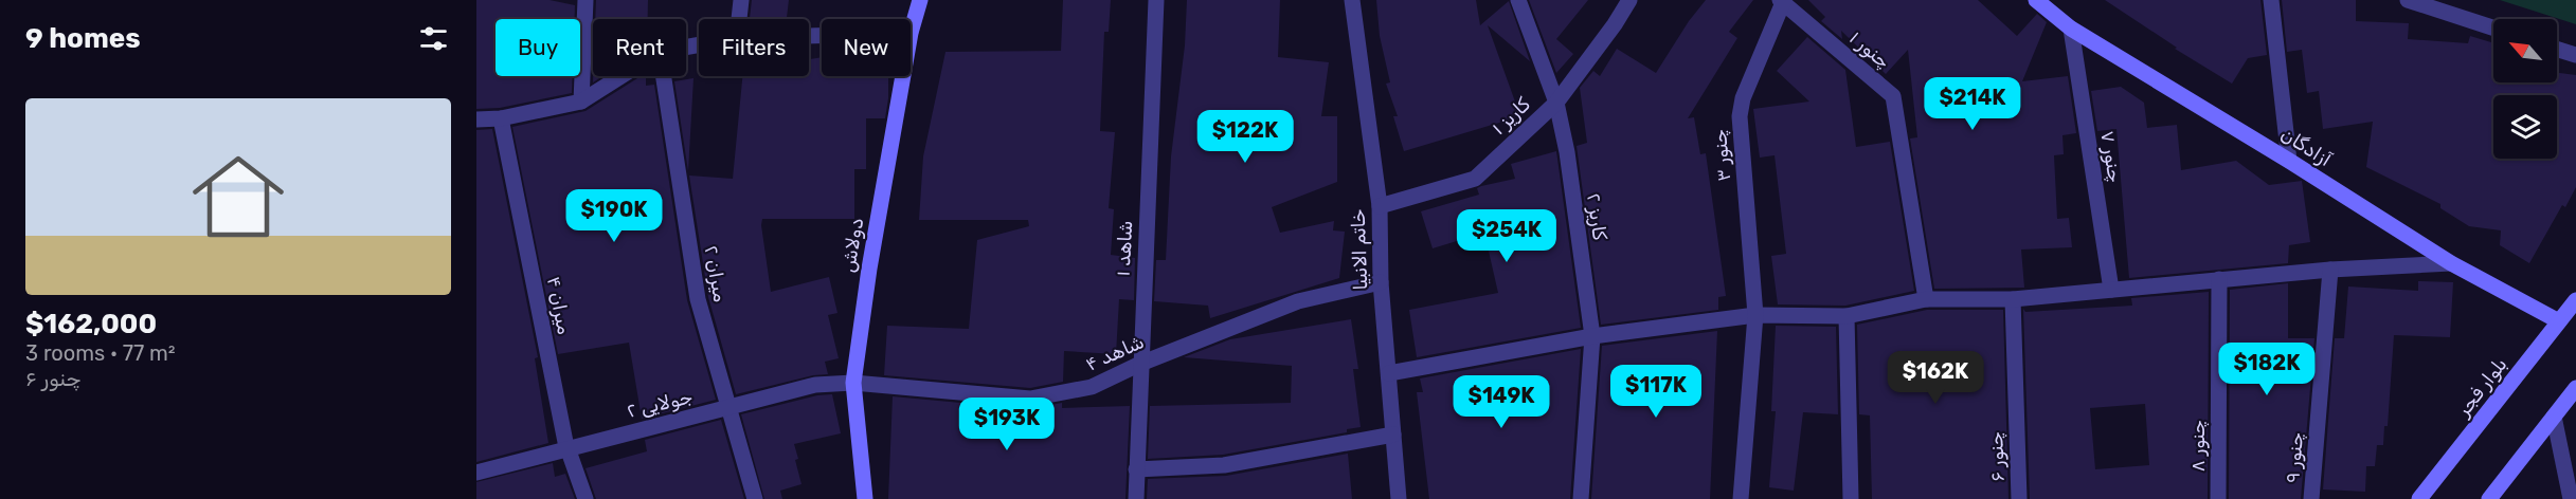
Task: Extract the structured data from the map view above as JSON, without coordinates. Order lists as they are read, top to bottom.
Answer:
{
  "streets": {
    "street": [
      "چنور ۱",
      "کاریز ۱",
      "آزادگان",
      "چنور ۳",
      "چنور ۷",
      "کاریز ۲",
      "دولاش",
      "شاهد ۱",
      "خاتم الانبیا",
      "میران ۲",
      "میران ۴",
      "شاهد ۴",
      "بلوار فجر",
      "جولایی ۲",
      "چنور ۸",
      "چنور ۶",
      "چنور ۹"
    ]
  },
  "crossings": [
    ["چنور ۱", "چنور ۳"],
    ["کاریز ۱", "کاریز ۲"],
    ["کاریز ۱", "خاتم الانبیا"],
    ["آزادگان", "چنور ۷"],
    ["آزادگان", "بلوار فجر"],
    ["دولاش", "شاهد ۴"],
    ["دولاش", "جولایی ۲"],
    ["شاهد ۱", "شاهد ۴"],
    ["خاتم الانبیا", "شاهد ۴"],
    ["میران ۲", "جولایی ۲"],
    ["میران ۴", "جولایی ۲"],
    ["شاهد ۴", "جولایی ۲"]
  ],
  "north": "top left",
  "page": {
    "heading": "9 homes",
    "chip": [
      "Buy",
      "Rent",
      "Filters",
      "New"
    ],
    "list": [
      {
        "name": "$162,000",
        "note": "3 rooms · 77 m² · چنور ۶"
      }
    ],
    "price": [
      "$214K",
      "$122K",
      "$190K",
      "$254K",
      "$182K",
      "$162K",
      "$117K",
      "$149K",
      "$193K"
    ]
  }
}
